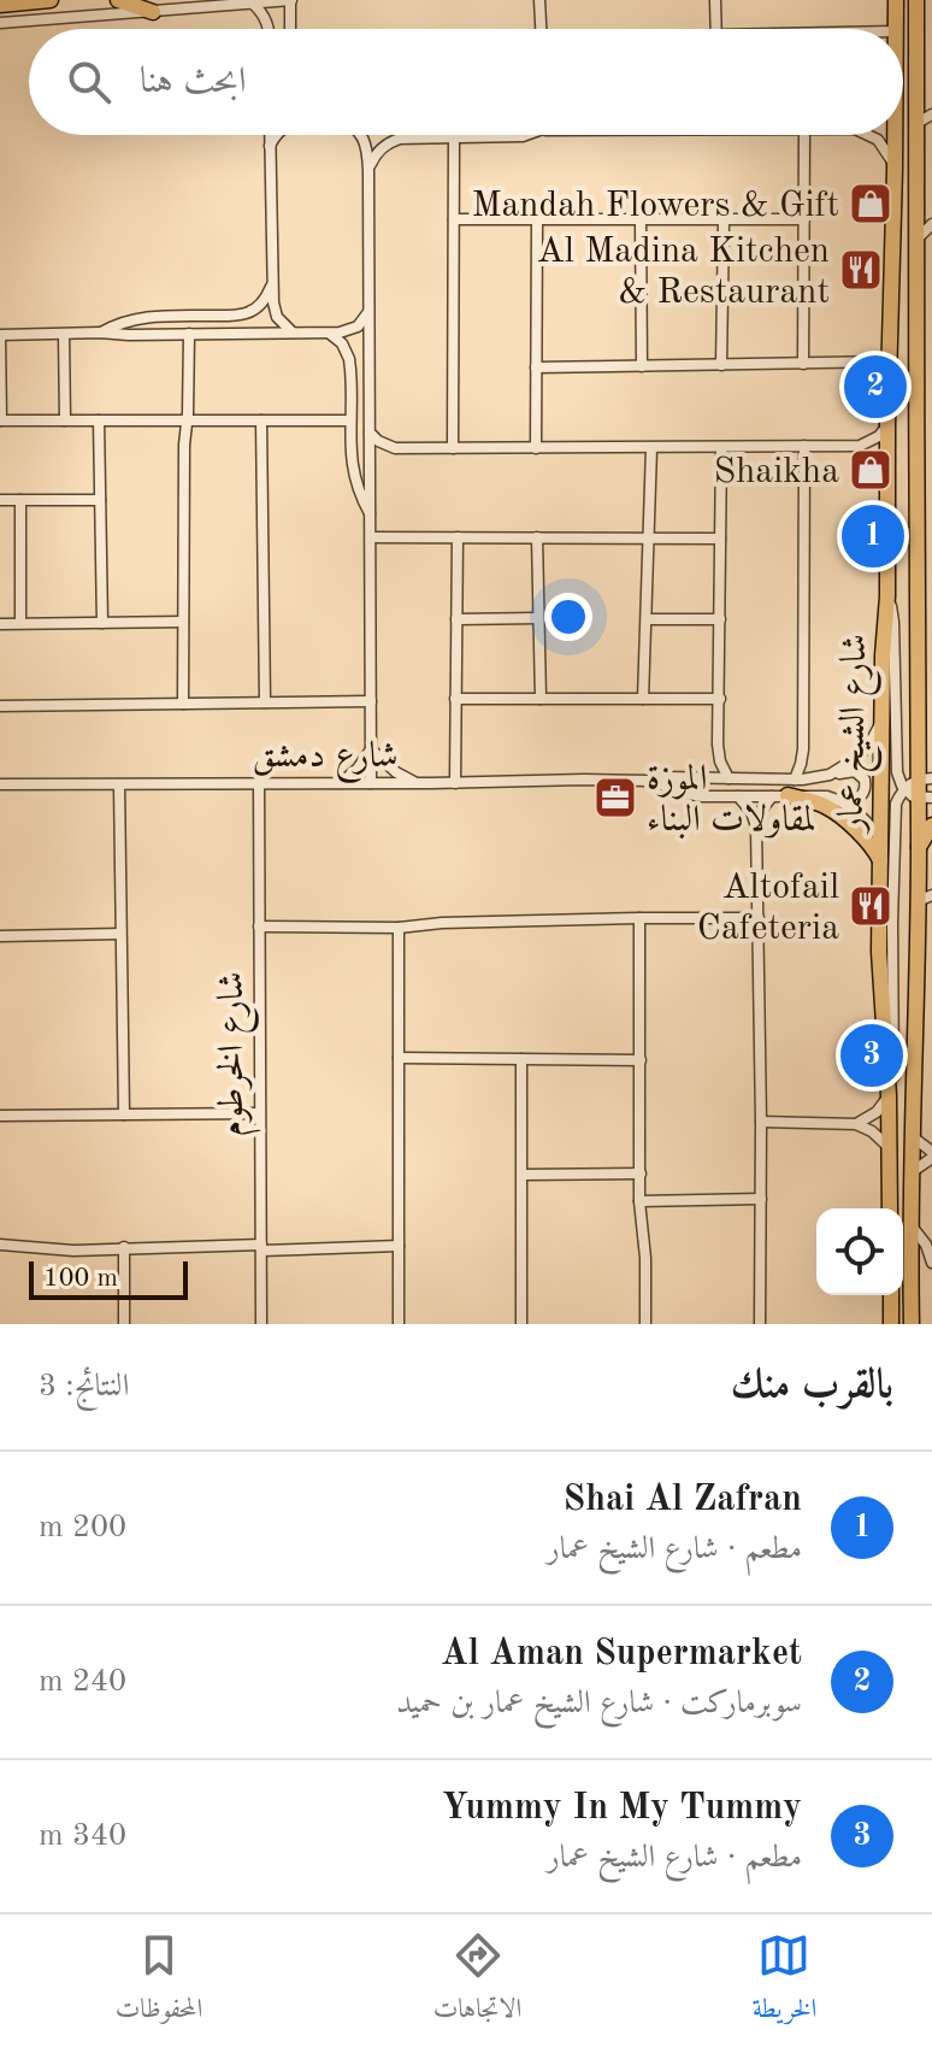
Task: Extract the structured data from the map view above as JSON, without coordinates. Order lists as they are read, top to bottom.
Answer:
{
  "streets": {
    "main road": ["شارع الشيخ عمار"],
    "street": ["شارع دمشق", "شارع الخرطوم"]
  },
  "crossings": [
    ["شارع الشيخ عمار", "شارع دمشق"],
    ["شارع دمشق", "شارع الخرطوم"]
  ],
  "places": {
    "shop": ["Mandah Flowers & Gift", "Shaikha"],
    "restaurant": ["Al Madina Kitchen & Restaurant", "Altofail Cafeteria"],
    "office": ["الموزة لمقاولات البناء"]
  },
  "scale_bar": "100 m",
  "page": {
    "search": "ابحث هنا",
    "pins": ["2", "1", "3"],
    "scale": "100 m",
    "heading": ["بالقرب منك", "النتائج: 3"],
    "list": [
      {
        "mark": "1",
        "name": "Shai Al Zafran",
        "note": "مطعم · شارع الشيخ عمار",
        "value": "200 m"
      },
      {
        "mark": "2",
        "name": "Al Aman Supermarket",
        "note": "سوبرماركت · شارع الشيخ عمار بن حميد",
        "value": "240 m"
      },
      {
        "mark": "3",
        "name": "Yummy In My Tummy",
        "note": "مطعم · شارع الشيخ عمار",
        "value": "340 m"
      }
    ],
    "nav": ["الخريطة", "الاتجاهات", "المحفوظات"]
  }
}
